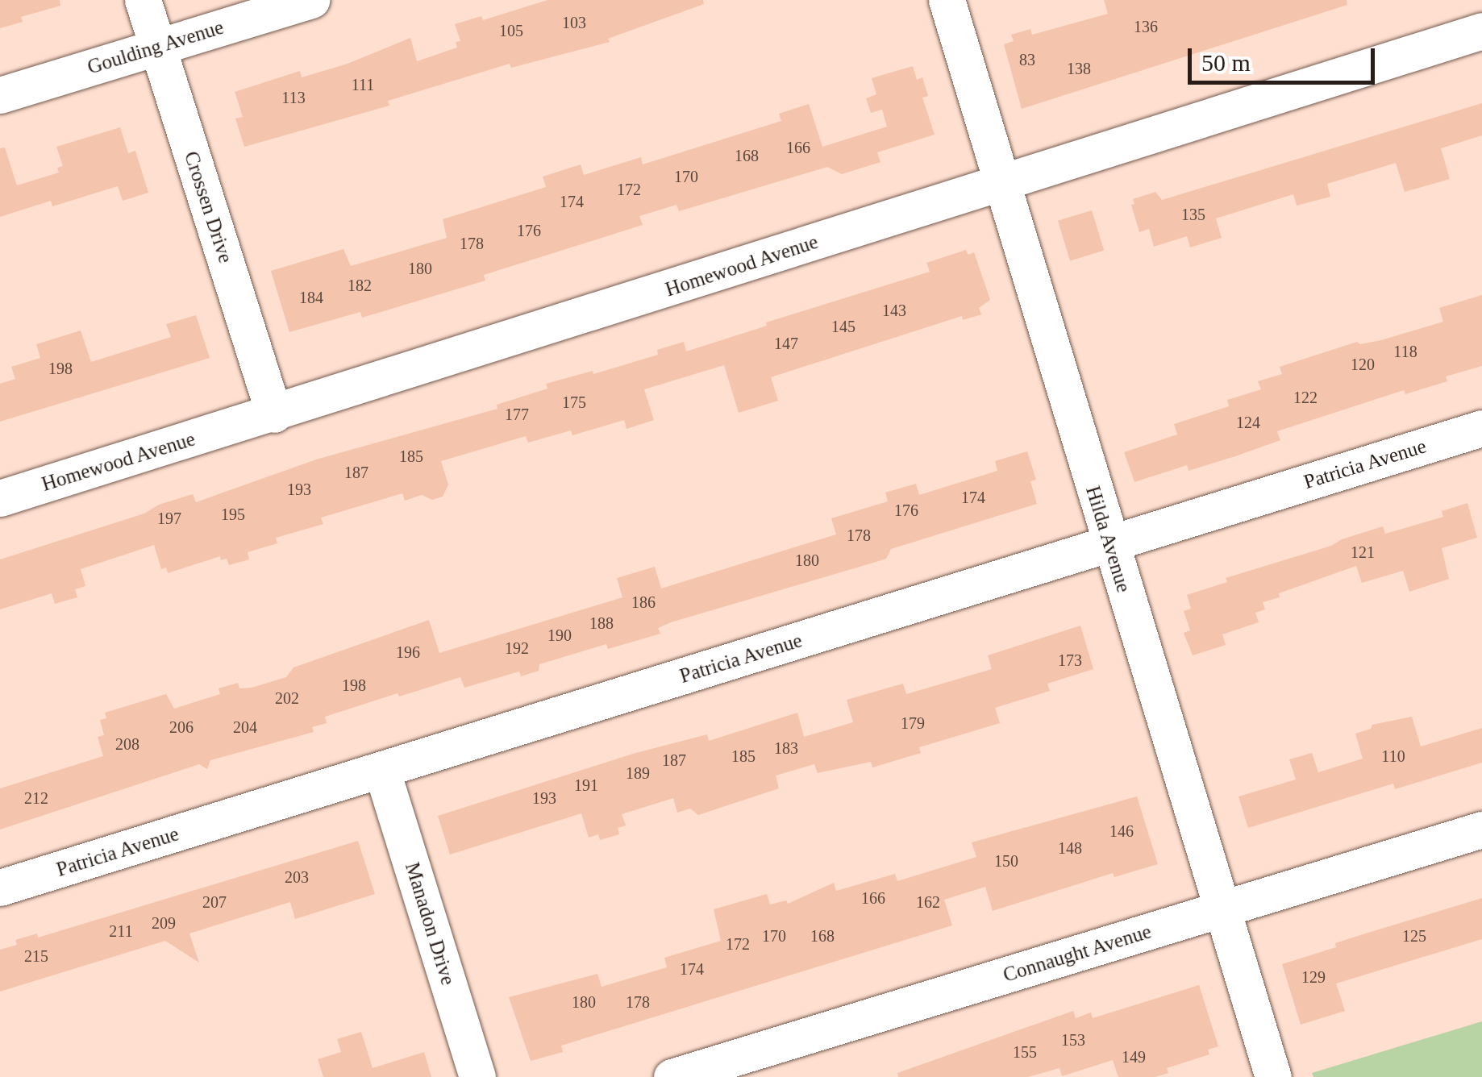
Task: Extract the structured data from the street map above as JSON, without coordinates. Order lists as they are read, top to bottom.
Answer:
{
  "streets": {
    "street": [
      "Goulding Avenue",
      "Crossen Drive",
      "Homewood Avenue",
      "Patricia Avenue",
      "Hilda Avenue",
      "Manadon Drive",
      "Connaught Avenue"
    ]
  },
  "crossings": [
    ["Goulding Avenue", "Crossen Drive"],
    ["Crossen Drive", "Homewood Avenue"],
    ["Homewood Avenue", "Hilda Avenue"],
    ["Patricia Avenue", "Hilda Avenue"],
    ["Patricia Avenue", "Manadon Drive"],
    ["Hilda Avenue", "Connaught Avenue"]
  ],
  "house_numbers": [
    "103",
    "136",
    "105",
    "83",
    "138",
    "111",
    "113",
    "166",
    "168",
    "170",
    "172",
    "174",
    "135",
    "176",
    "178",
    "180",
    "182",
    "184",
    "143",
    "145",
    "147",
    "118",
    "120",
    "198",
    "122",
    "175",
    "177",
    "124",
    "185",
    "187",
    "193",
    "174",
    "176",
    "195",
    "197",
    "178",
    "121",
    "180",
    "186",
    "188",
    "190",
    "192",
    "196",
    "173",
    "198",
    "202",
    "179",
    "206",
    "204",
    "208",
    "183",
    "185",
    "110",
    "187",
    "189",
    "191",
    "212",
    "193",
    "146",
    "148",
    "150",
    "203",
    "166",
    "207",
    "162",
    "209",
    "211",
    "170",
    "168",
    "125",
    "172",
    "215",
    "174",
    "129",
    "180",
    "178",
    "153",
    "155",
    "149"
  ],
  "scale_bar": "50 m"
}
